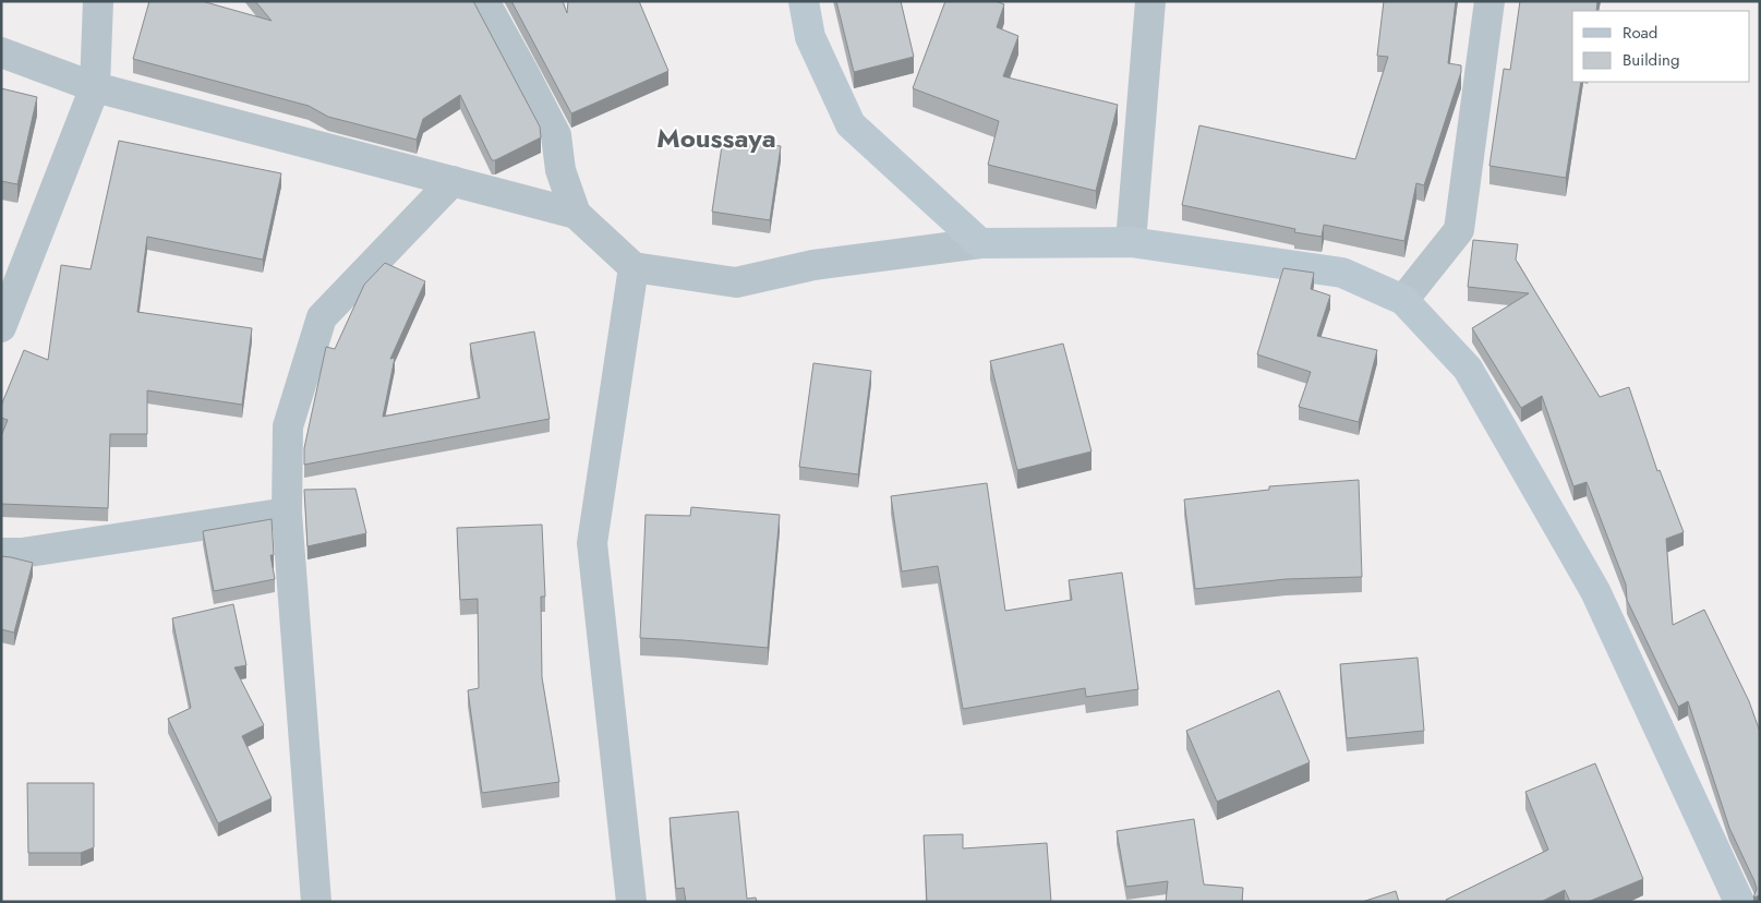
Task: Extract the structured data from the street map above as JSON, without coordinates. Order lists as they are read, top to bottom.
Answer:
{
  "districts": ["Moussaya"],
  "legend": ["Road", "Building"]
}
